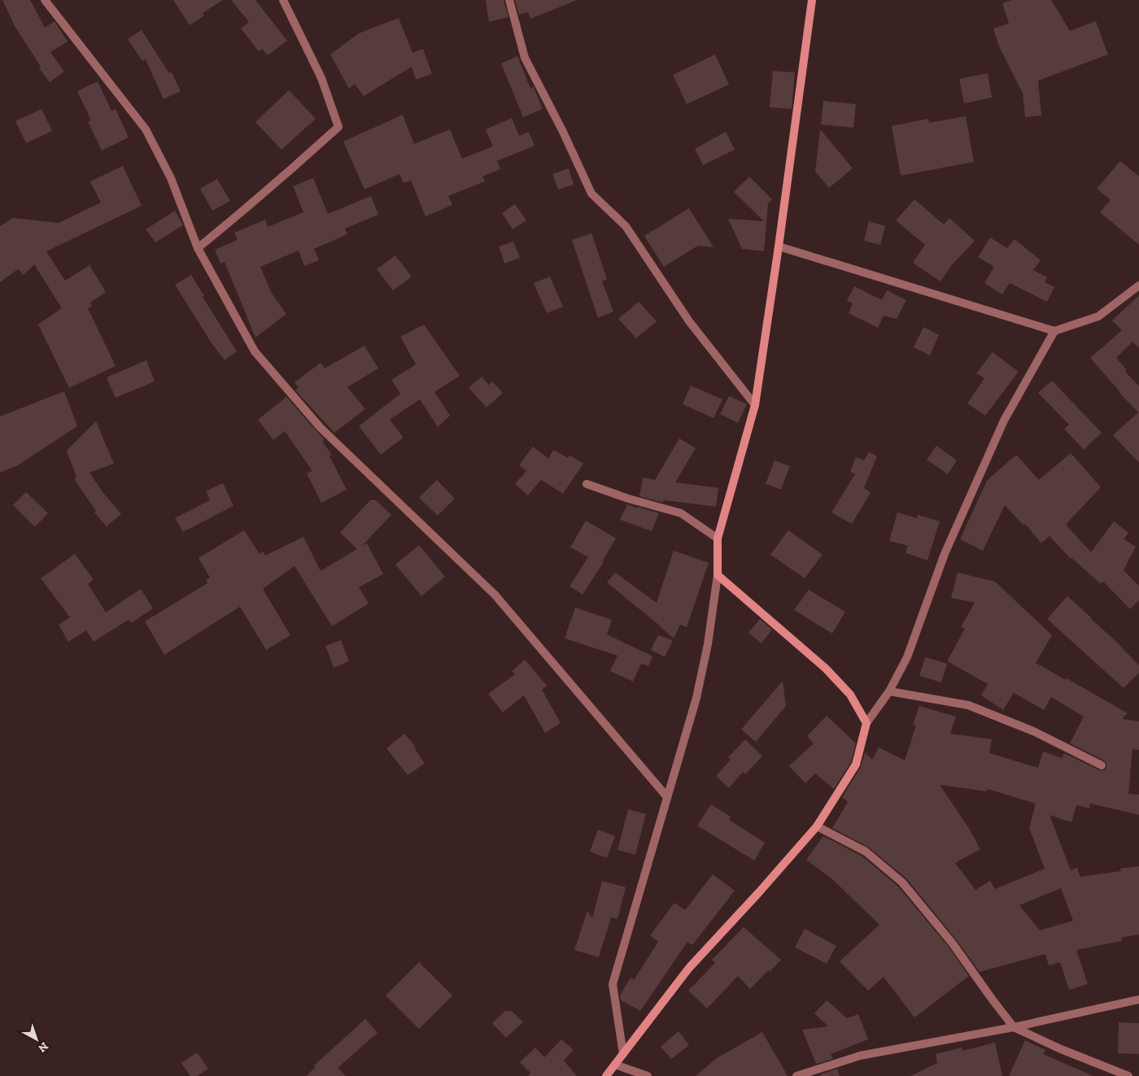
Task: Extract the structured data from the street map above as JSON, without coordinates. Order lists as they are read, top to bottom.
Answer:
{
  "north": "bottom right"
}
